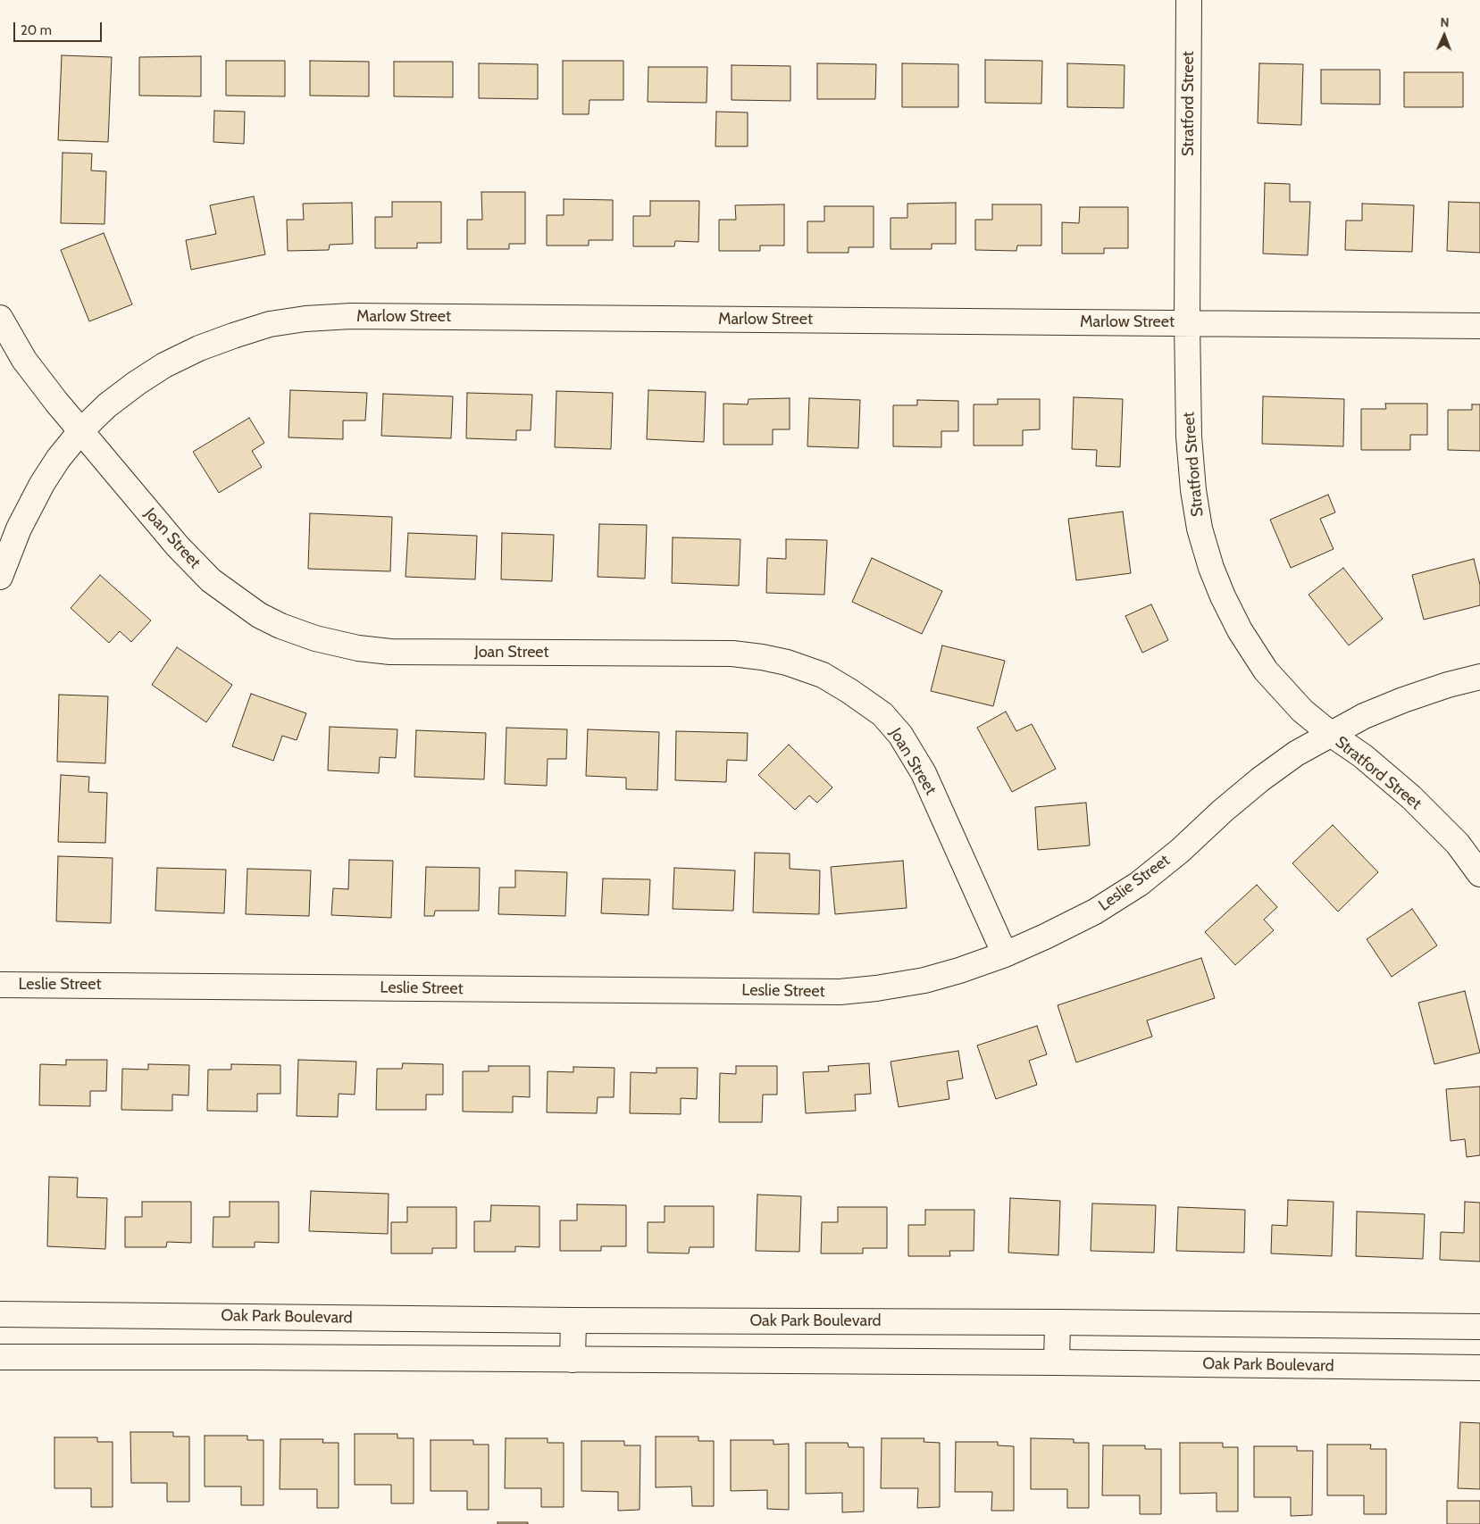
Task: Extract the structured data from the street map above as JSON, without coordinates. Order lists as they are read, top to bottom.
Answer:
{
  "streets": {
    "street": [
      "Stratford Street",
      "Marlow Street",
      "Joan Street",
      "Leslie Street",
      "Oak Park Boulevard"
    ]
  },
  "crossings": [
    ["Stratford Street", "Marlow Street"],
    ["Stratford Street", "Leslie Street"],
    ["Marlow Street", "Joan Street"],
    ["Joan Street", "Leslie Street"]
  ],
  "scale_bar": "20 m",
  "north": "top"
}
